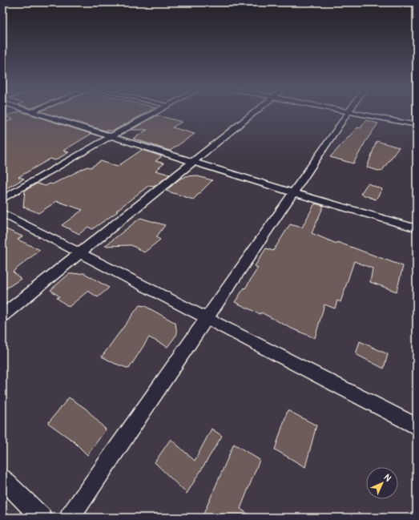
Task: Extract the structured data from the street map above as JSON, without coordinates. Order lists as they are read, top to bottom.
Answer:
{
  "north": "top right"
}
